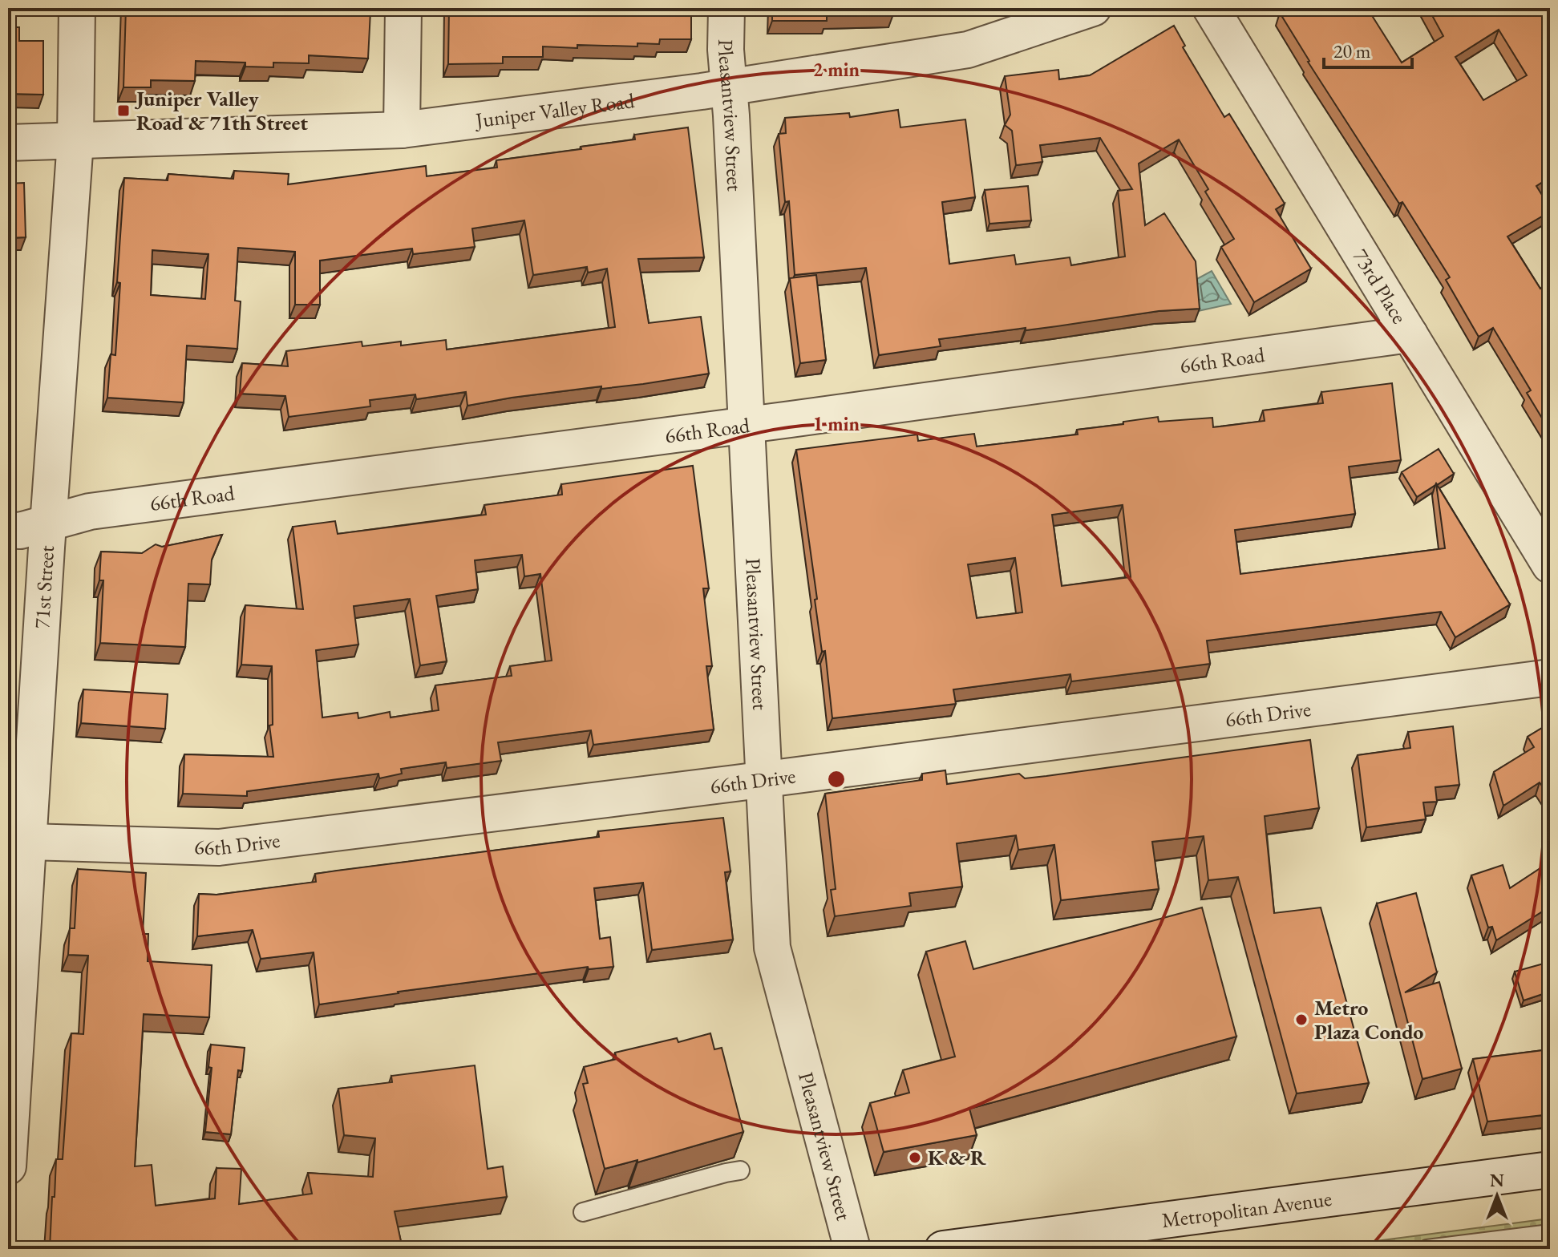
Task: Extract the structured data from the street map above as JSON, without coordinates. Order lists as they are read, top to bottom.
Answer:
{
  "streets": {
    "street": [
      "Juniper Valley Road",
      "Pleasantview Street",
      "73rd Place",
      "66th Road",
      "71st Street",
      "66th Drive",
      "Metropolitan Avenue"
    ]
  },
  "crossings": [
    ["Juniper Valley Road", "Pleasantview Street"],
    ["Juniper Valley Road", "71st Street"],
    ["Pleasantview Street", "66th Road"],
    ["Pleasantview Street", "66th Drive"],
    ["73rd Place", "66th Road"],
    ["66th Road", "71st Street"],
    ["71st Street", "66th Drive"]
  ],
  "places": {
    "transit": ["Juniper Valley Road & 71th Street"],
    "other": ["Metro Plaza Condo", "K & R"]
  },
  "scale_bar": "20 m",
  "north": "top",
  "rings": ["2 min", "1 min"]
}
